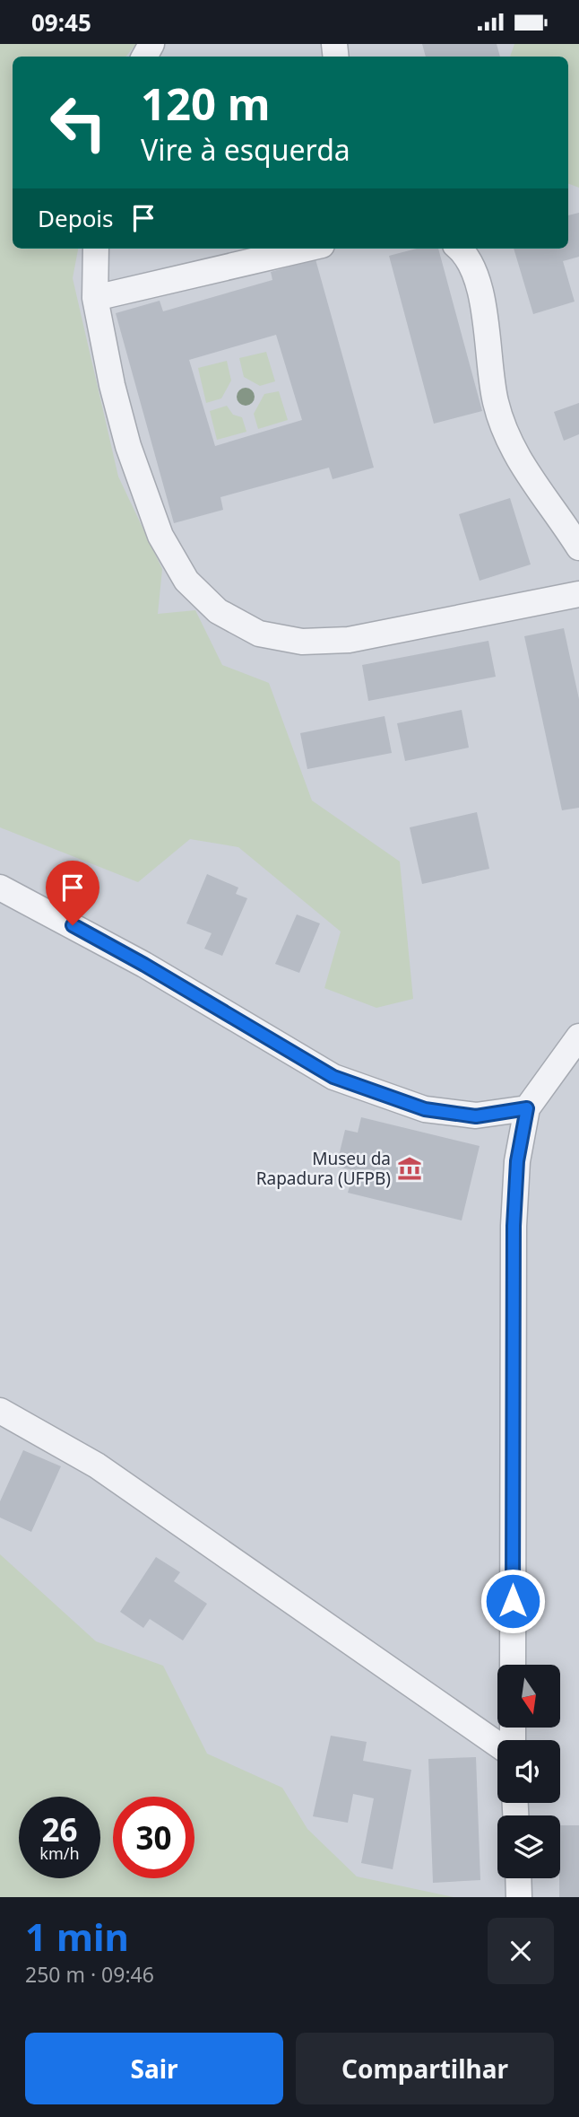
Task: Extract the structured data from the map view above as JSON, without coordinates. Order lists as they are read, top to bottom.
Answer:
{
  "places": {
    "museum": ["Museu da Rapadura (UFPB)"]
  },
  "north": "bottom",
  "page": {
    "status": "09:45",
    "turn": ["120 m", "Vire à esquerda"],
    "then": "Depois",
    "speed": "26 km/h",
    "limit": "30",
    "heading": ["1 min", "250 m · 09:46"],
    "buttons": ["Sair", "Compartilhar"]
  }
}
